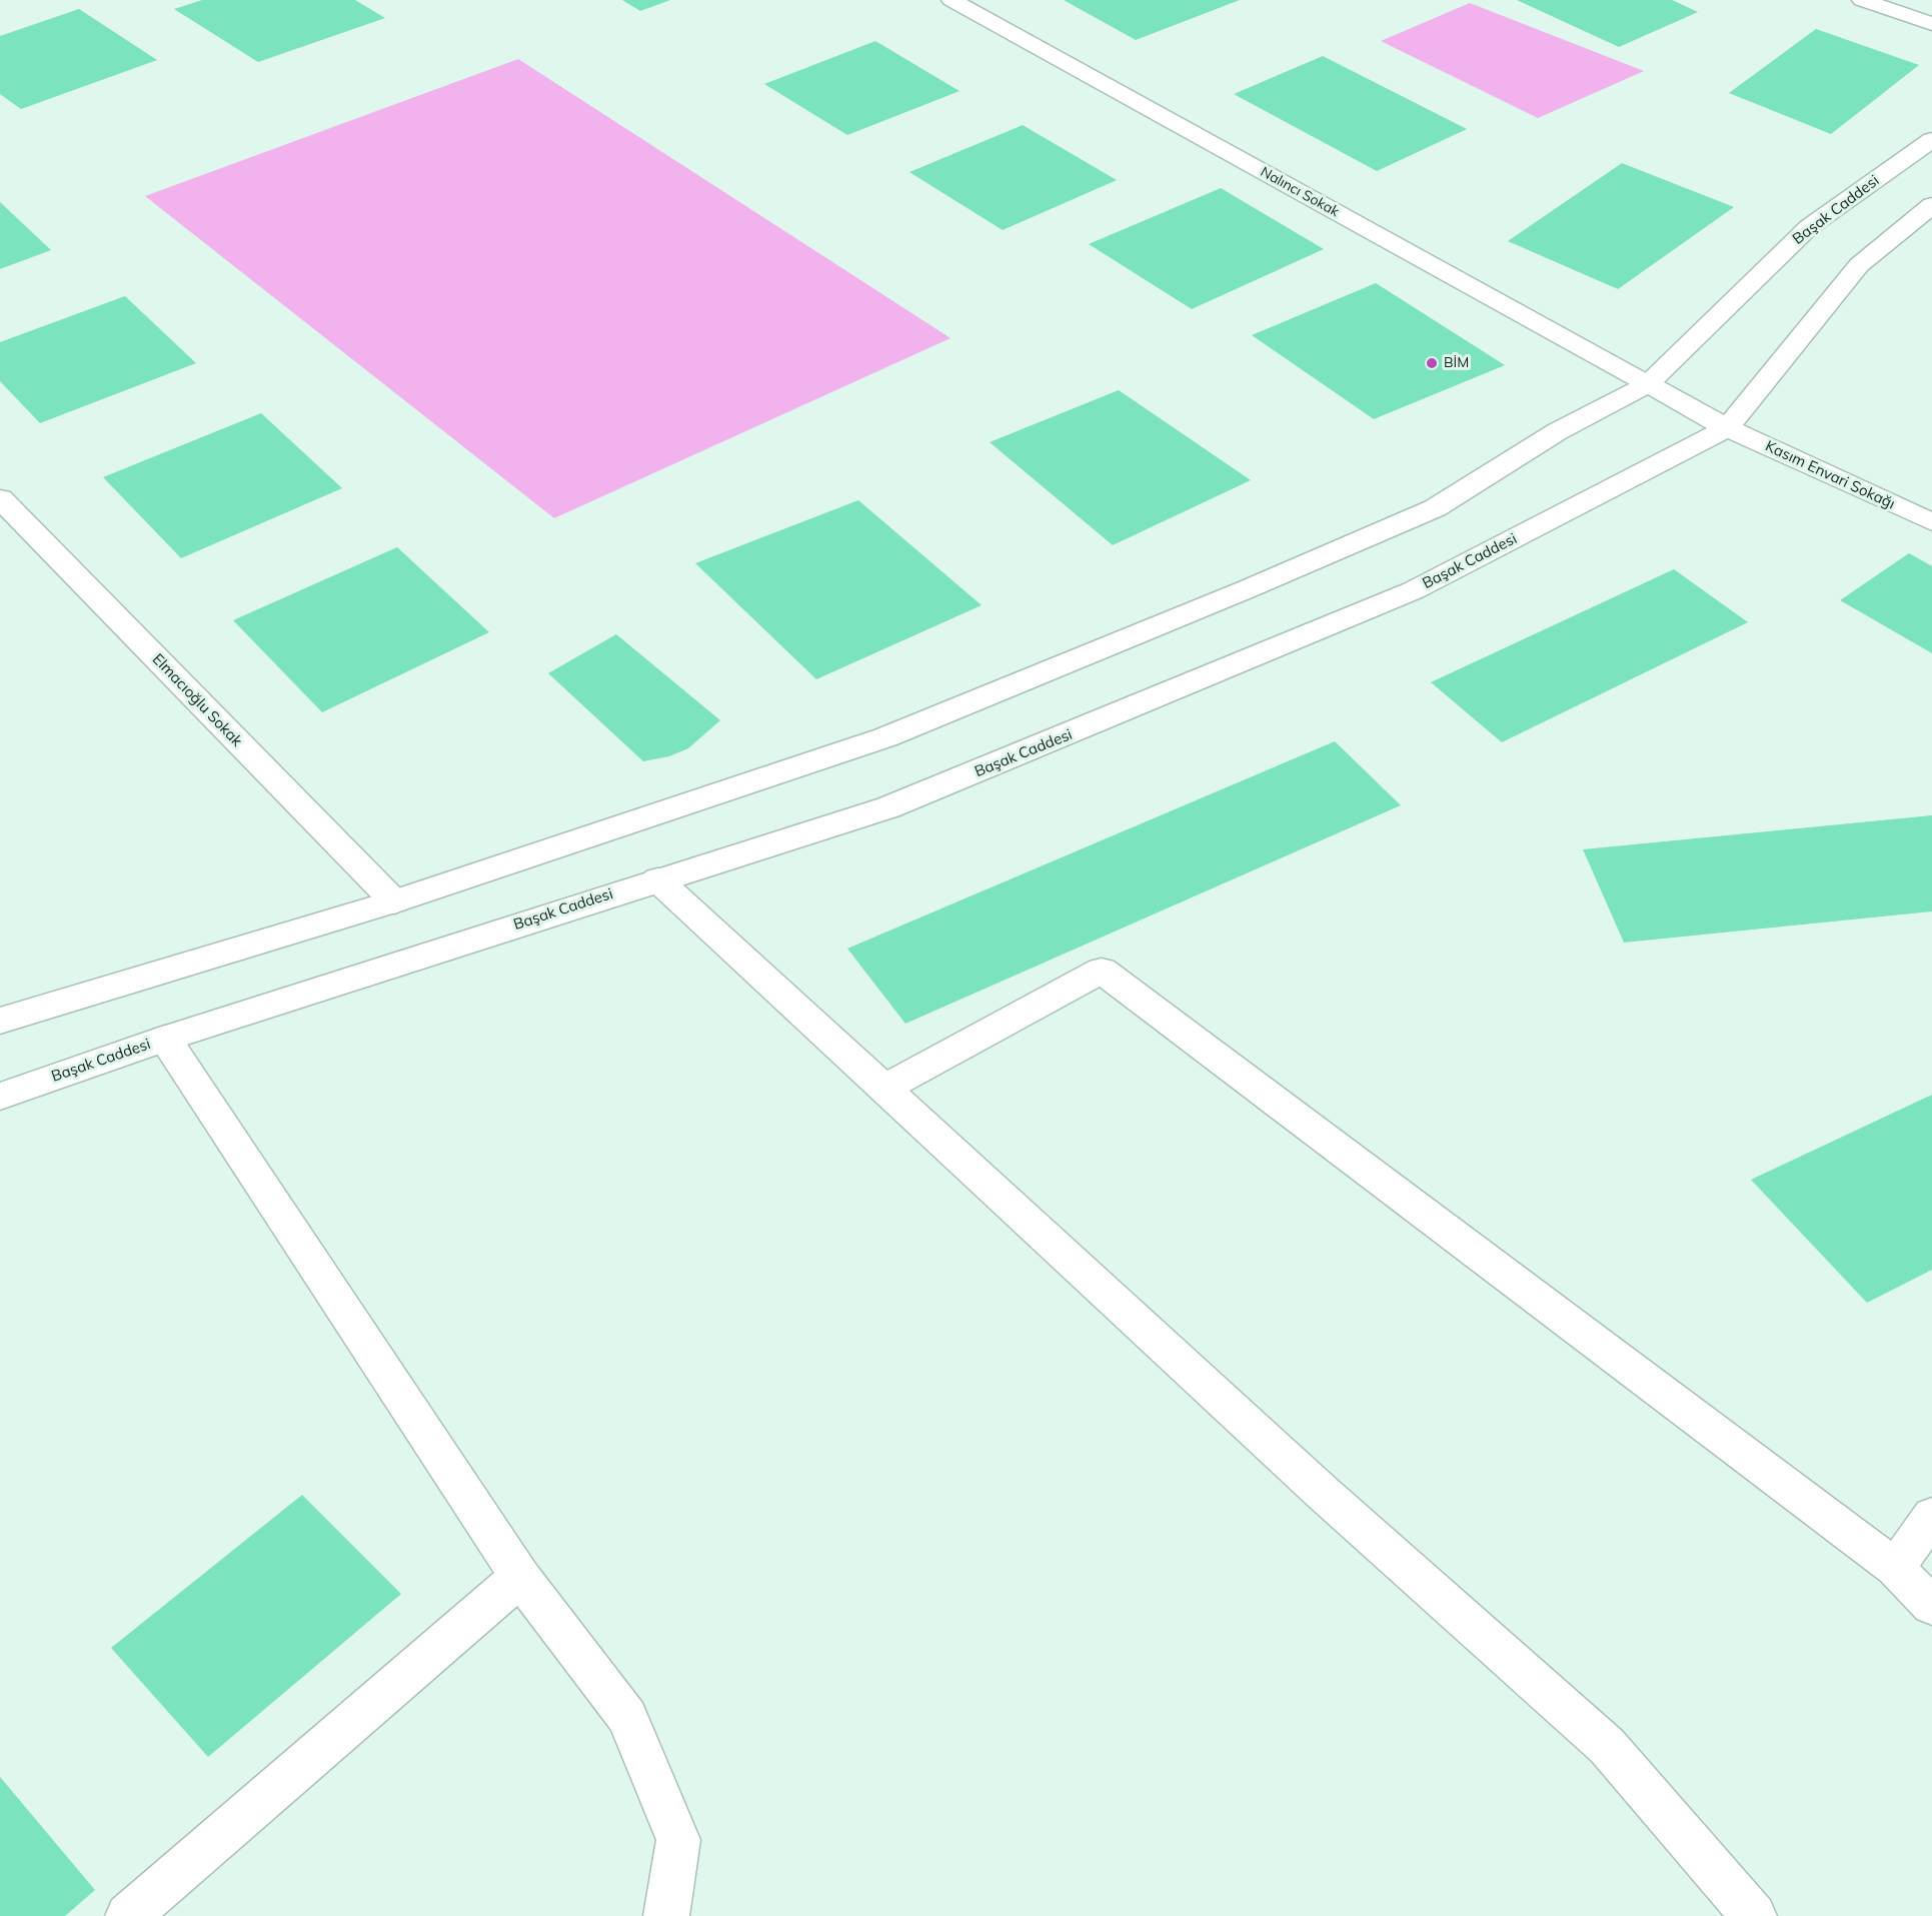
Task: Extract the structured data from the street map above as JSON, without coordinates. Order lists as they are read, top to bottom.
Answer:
{
  "streets": {
    "street": [
      "Nalıncı Sokak",
      "Başak Caddesi",
      "Kasım Envari Sokağı",
      "Elmacıoğlu Sokak"
    ]
  },
  "crossings": [
    ["Nalıncı Sokak", "Başak Caddesi"],
    ["Nalıncı Sokak", "Kasım Envari Sokağı"],
    ["Başak Caddesi", "Kasım Envari Sokağı"],
    ["Başak Caddesi", "Elmacıoğlu Sokak"]
  ],
  "places": ["BİM"]
}
